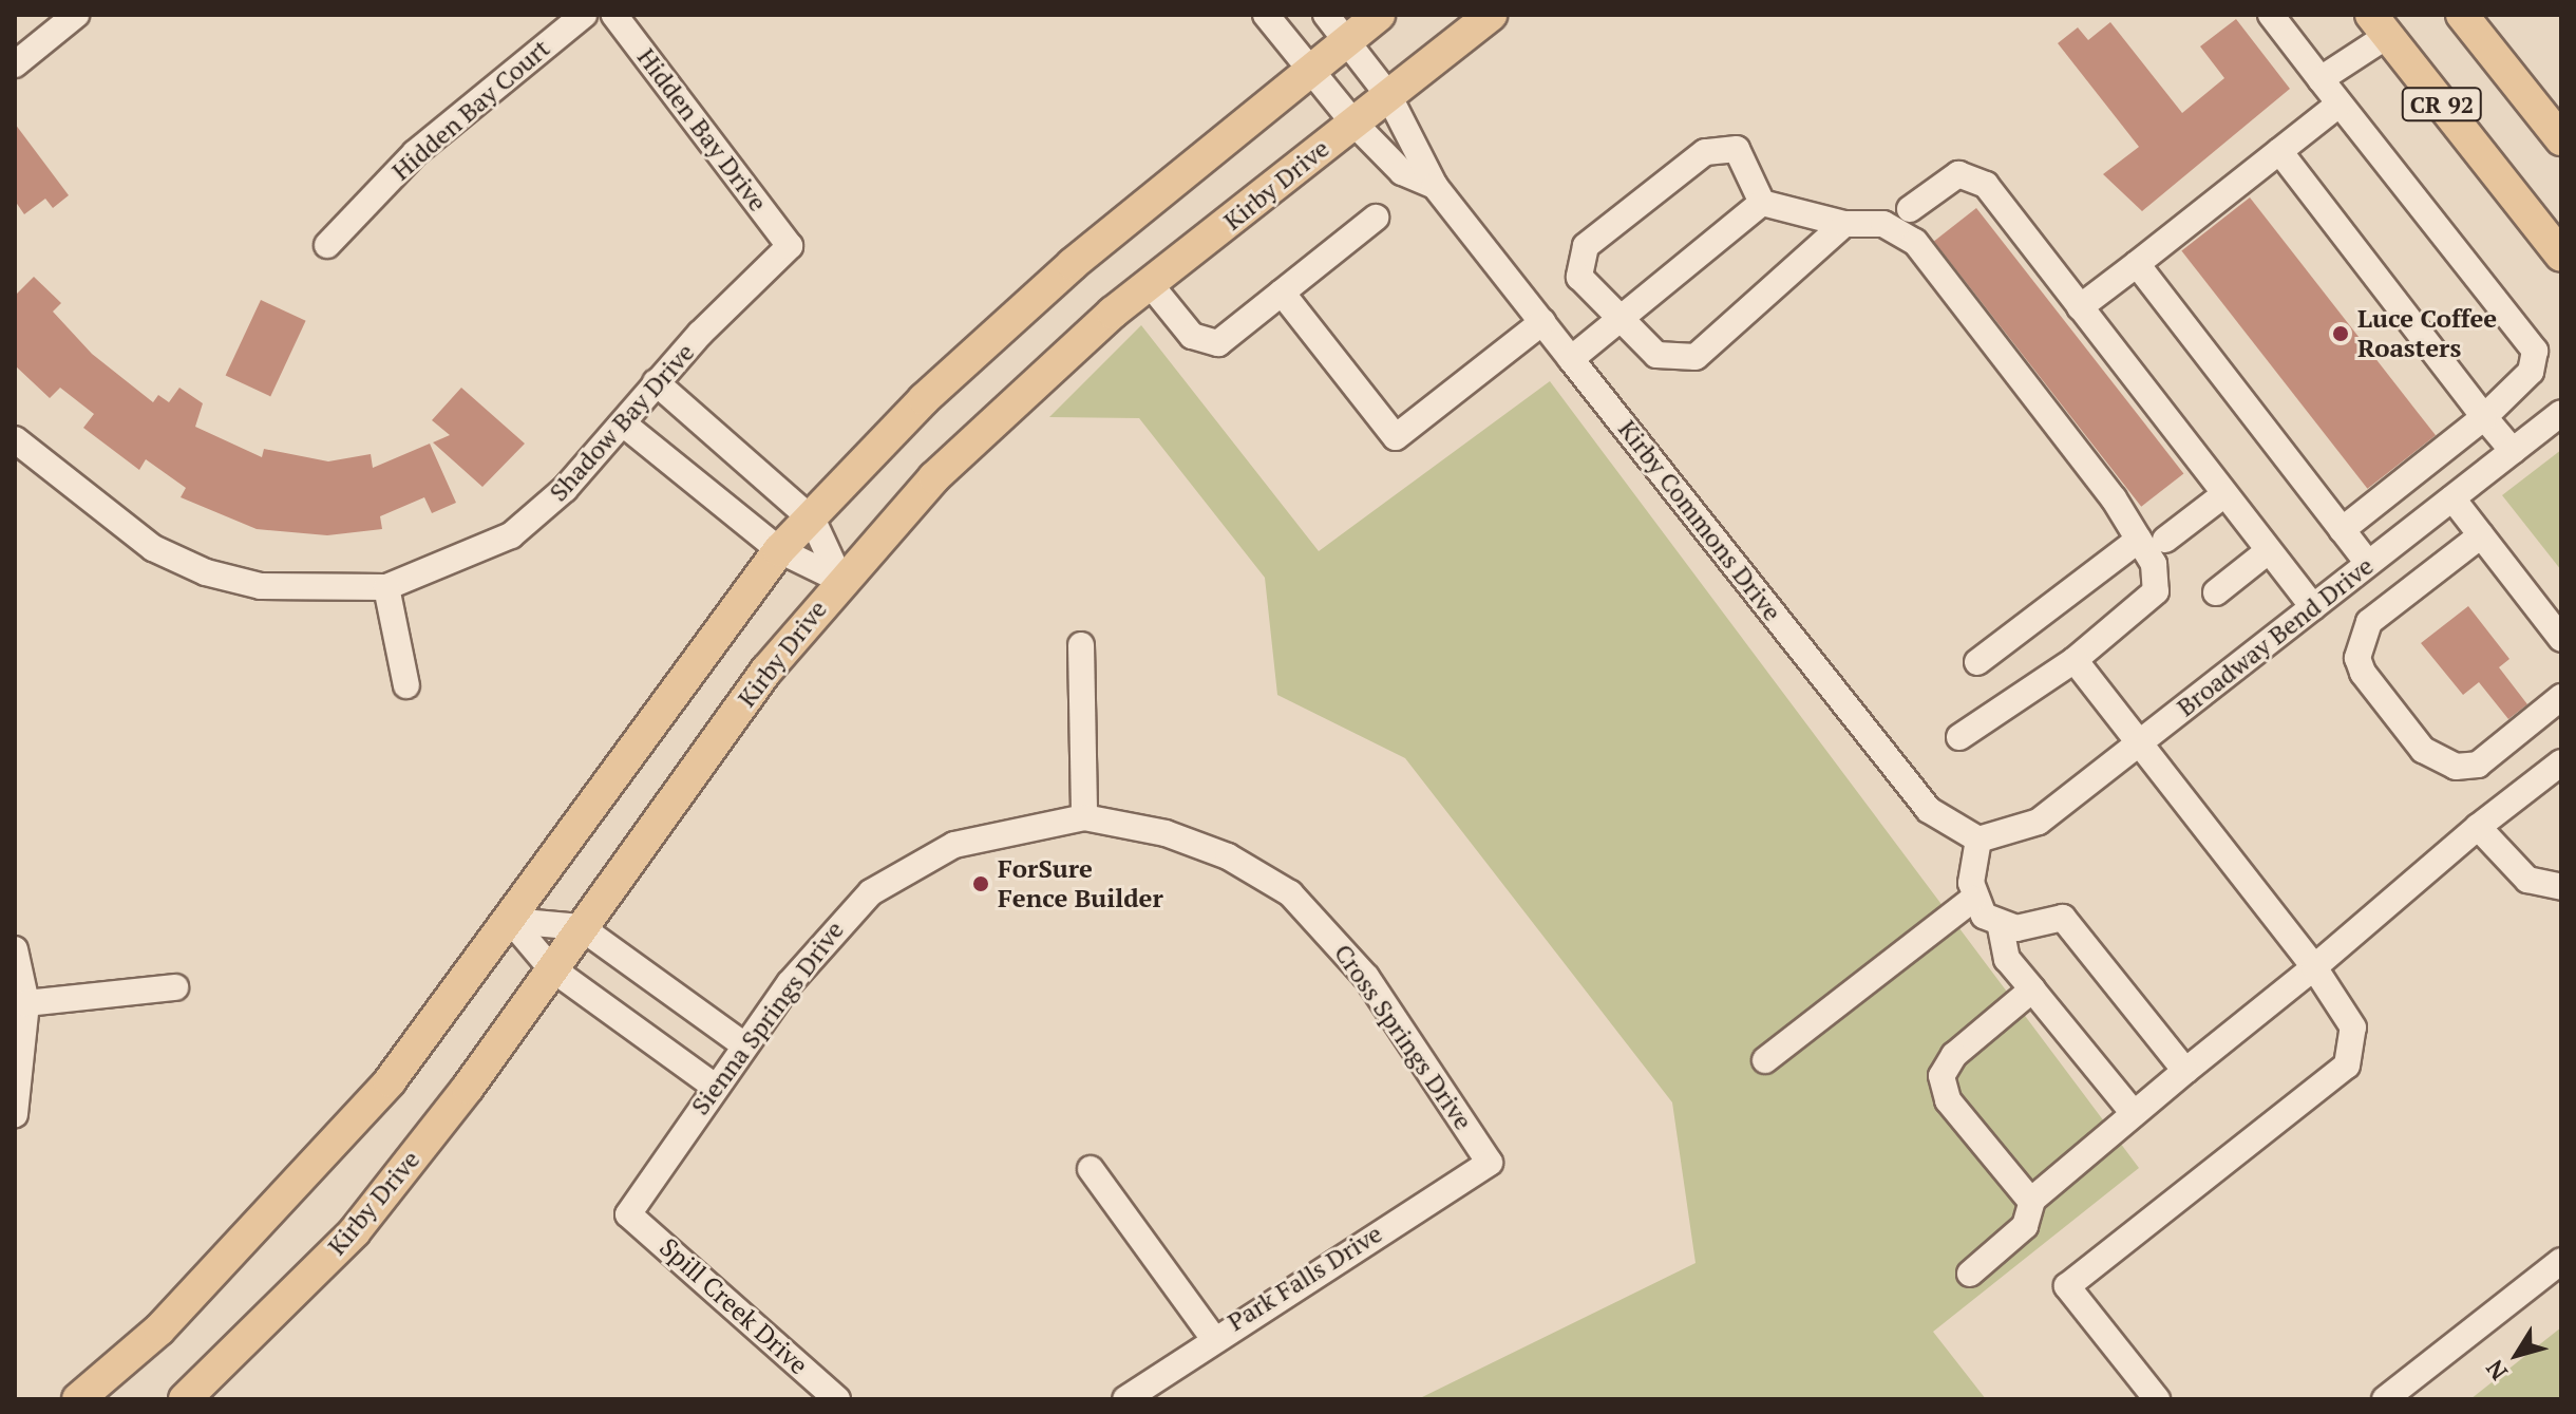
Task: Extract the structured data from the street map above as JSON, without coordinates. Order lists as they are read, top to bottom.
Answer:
{
  "streets": {
    "main road": ["CR 92", "Kirby Drive"],
    "street": [
      "Hidden Bay Court",
      "Hidden Bay Drive",
      "Shadow Bay Drive",
      "Kirby Commons Drive",
      "Broadway Bend Drive",
      "Sienna Springs Drive",
      "Cross Springs Drive",
      "Park Falls Drive",
      "Spill Creek Drive"
    ]
  },
  "crossings": [
    ["Hidden Bay Drive", "Shadow Bay Drive"],
    ["Kirby Drive", "Kirby Commons Drive"],
    ["Kirby Commons Drive", "Broadway Bend Drive"],
    ["Sienna Springs Drive", "Cross Springs Drive"],
    ["Sienna Springs Drive", "Spill Creek Drive"],
    ["Cross Springs Drive", "Park Falls Drive"]
  ],
  "places": ["Luce Coffee Roasters", "ForSure Fence Builder"],
  "north": "bottom left"
}
